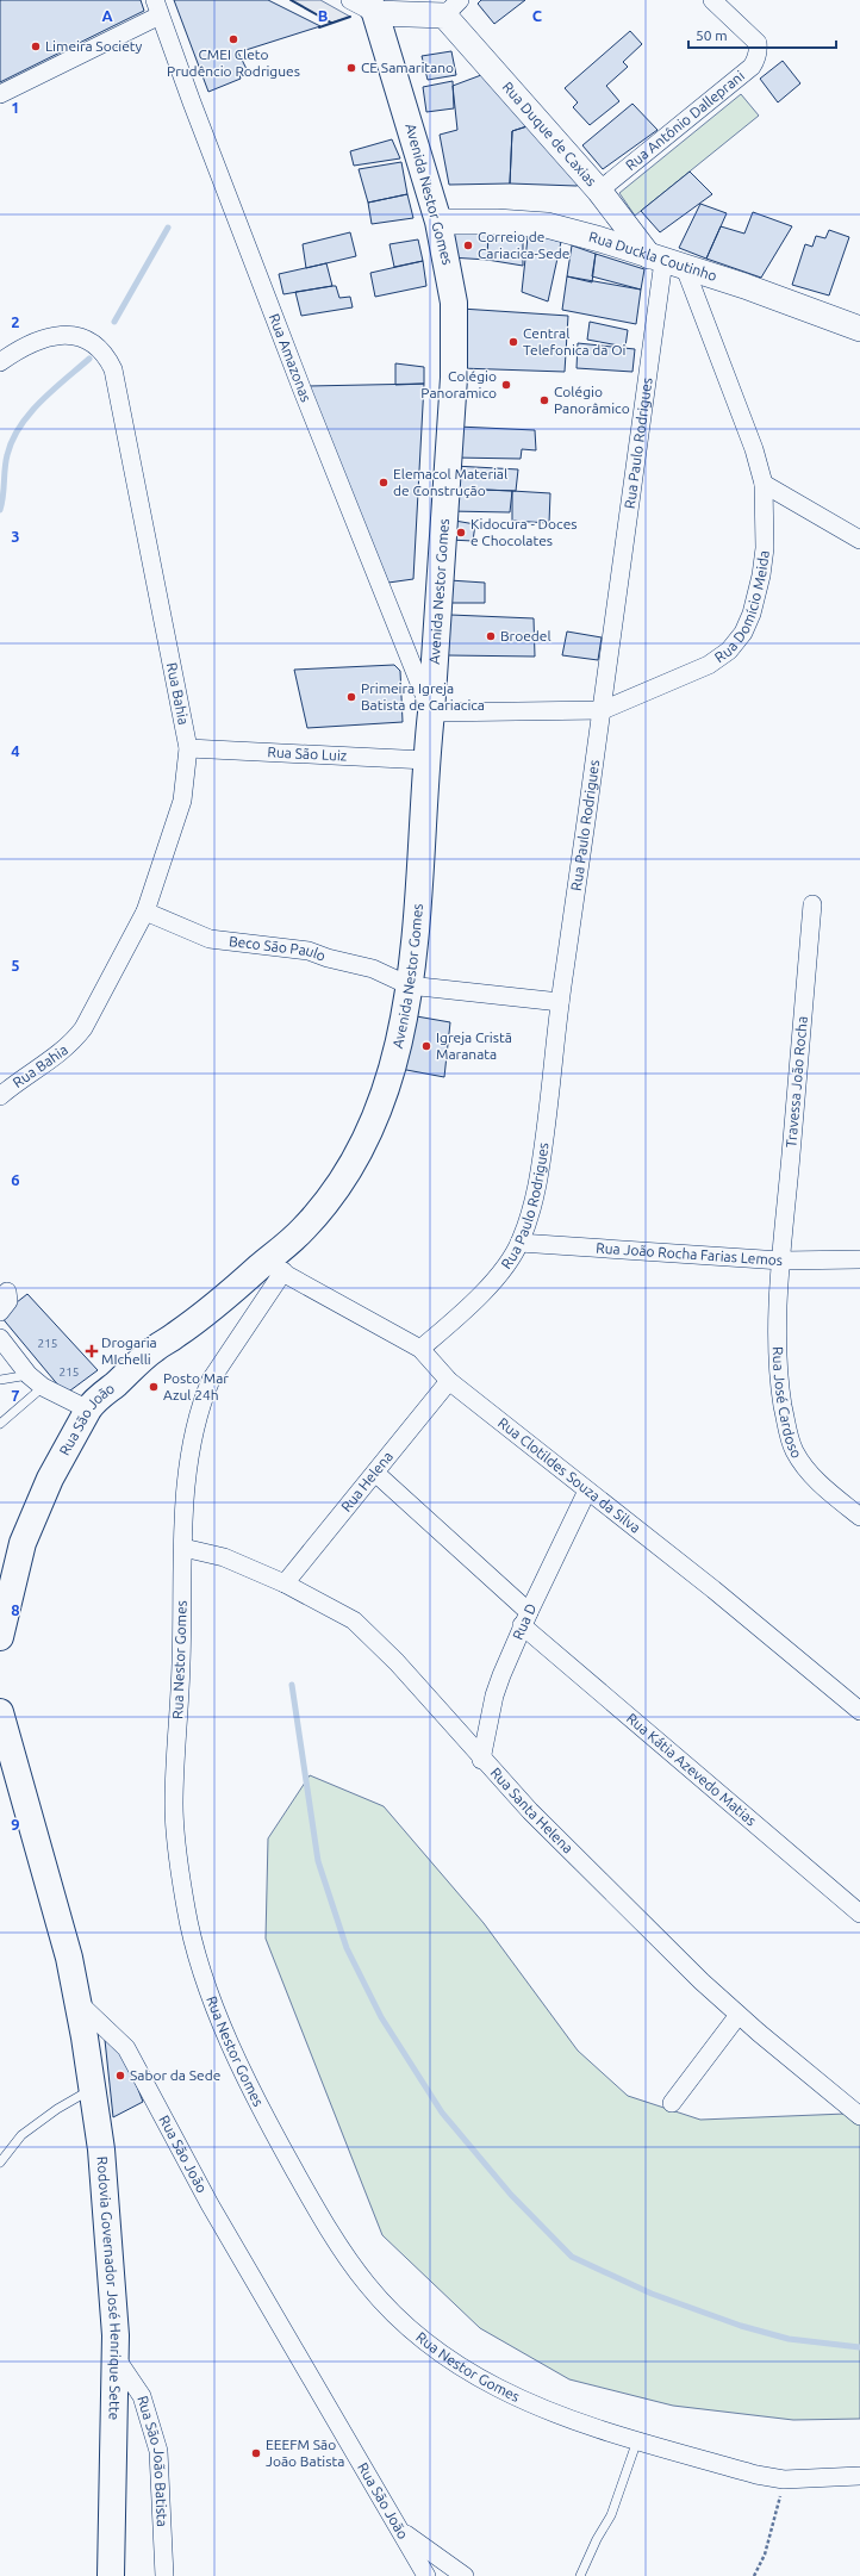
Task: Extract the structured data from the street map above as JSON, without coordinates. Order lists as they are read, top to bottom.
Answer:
{
  "streets": {
    "main road": ["Avenida Nestor Gomes", "Rua São João", "Rodovia Governador José Henrique Sette"],
    "street": [
      "Rua Antônio Dalleprani",
      "Rua Duque de Caxias",
      "Rua Duckla Coutinho",
      "Rua Amazonas",
      "Rua Paulo Rodrigues",
      "Rua Domício Meida",
      "Rua Bahia",
      "Rua São Luiz",
      "Beco São Paulo",
      "Travessa João Rocha",
      "Rua João Rocha Farias Lemos",
      "Rua José Cardoso",
      "Rua Clotildes Souza da Silva",
      "Rua Helena",
      "Rua D",
      "Rua Nestor Gomes",
      "Rua Kátia Azevedo Matias",
      "Rua Santa Helena",
      "Rua São João Batista"
    ]
  },
  "crossings": [
    ["Rua Antônio Dalleprani", "Rua Duque de Caxias"],
    ["Rua Duque de Caxias", "Rua Duckla Coutinho"],
    ["Rua Duque de Caxias", "Rua Paulo Rodrigues"],
    ["Rua Duque de Caxias", "Rua Domício Meida"],
    ["Avenida Nestor Gomes", "Rua Duckla Coutinho"],
    ["Avenida Nestor Gomes", "Rua Amazonas"],
    ["Avenida Nestor Gomes", "Rua Domício Meida"],
    ["Avenida Nestor Gomes", "Rua São Luiz"],
    ["Avenida Nestor Gomes", "Beco São Paulo"],
    ["Avenida Nestor Gomes", "Rua São João"],
    ["Avenida Nestor Gomes", "Rua Clotildes Souza da Silva"],
    ["Avenida Nestor Gomes", "Rua Nestor Gomes"],
    ["Rua Duckla Coutinho", "Rua Paulo Rodrigues"],
    ["Rua Duckla Coutinho", "Rua Domício Meida"],
    ["Rua Amazonas", "Rua Domício Meida"],
    ["Rua Paulo Rodrigues", "Rua Domício Meida"],
    ["Rua Paulo Rodrigues", "Beco São Paulo"],
    ["Rua Paulo Rodrigues", "Rua João Rocha Farias Lemos"],
    ["Rua Paulo Rodrigues", "Rua Clotildes Souza da Silva"],
    ["Rua Bahia", "Rua São Luiz"],
    ["Rua Bahia", "Beco São Paulo"],
    ["Travessa João Rocha", "Rua João Rocha Farias Lemos"],
    ["Travessa João Rocha", "Rua José Cardoso"],
    ["Rua João Rocha Farias Lemos", "Rua José Cardoso"],
    ["Rua São João", "Rua Clotildes Souza da Silva"],
    ["Rua São João", "Rua Nestor Gomes"],
    ["Rua São João", "Rodovia Governador José Henrique Sette"],
    ["Rua Clotildes Souza da Silva", "Rua Helena"],
    ["Rua Clotildes Souza da Silva", "Rua D"],
    ["Rua Clotildes Souza da Silva", "Rua Nestor Gomes"],
    ["Rua Helena", "Rua Kátia Azevedo Matias"],
    ["Rua Helena", "Rua Santa Helena"],
    ["Rua D", "Rua Kátia Azevedo Matias"],
    ["Rua D", "Rua Santa Helena"],
    ["Rua Nestor Gomes", "Rua Santa Helena"],
    ["Rodovia Governador José Henrique Sette", "Rua São João Batista"]
  ],
  "places": {
    "other": [
      "CMEI Cleto Prudêncio Rodrigues",
      "Limeira Society",
      "CE Samaritano",
      "Correio de Cariacica-Sede",
      "Central Telefonica da Oi",
      "Colégio Panoramico",
      "Colégio Panorâmico",
      "Elemacol Material de Construção",
      "Kidocura - Doces e Chocolates",
      "Broedel",
      "Primeira Igreja Batista de Cariacica",
      "Igreja Cristã Maranata",
      "Posto Mar Azul 24h",
      "Sabor da Sede",
      "EEEFM São João Batista"
    ],
    "health": ["Drogaria MIchelli"]
  },
  "house_numbers": ["215", "215"],
  "scale_bar": "50 m",
  "grid": {
    "columns": ["A", "B", "C"],
    "rows": [
      "1",
      "2",
      "3",
      "4",
      "5",
      "6",
      "7",
      "8",
      "9"
    ]
  }
}
